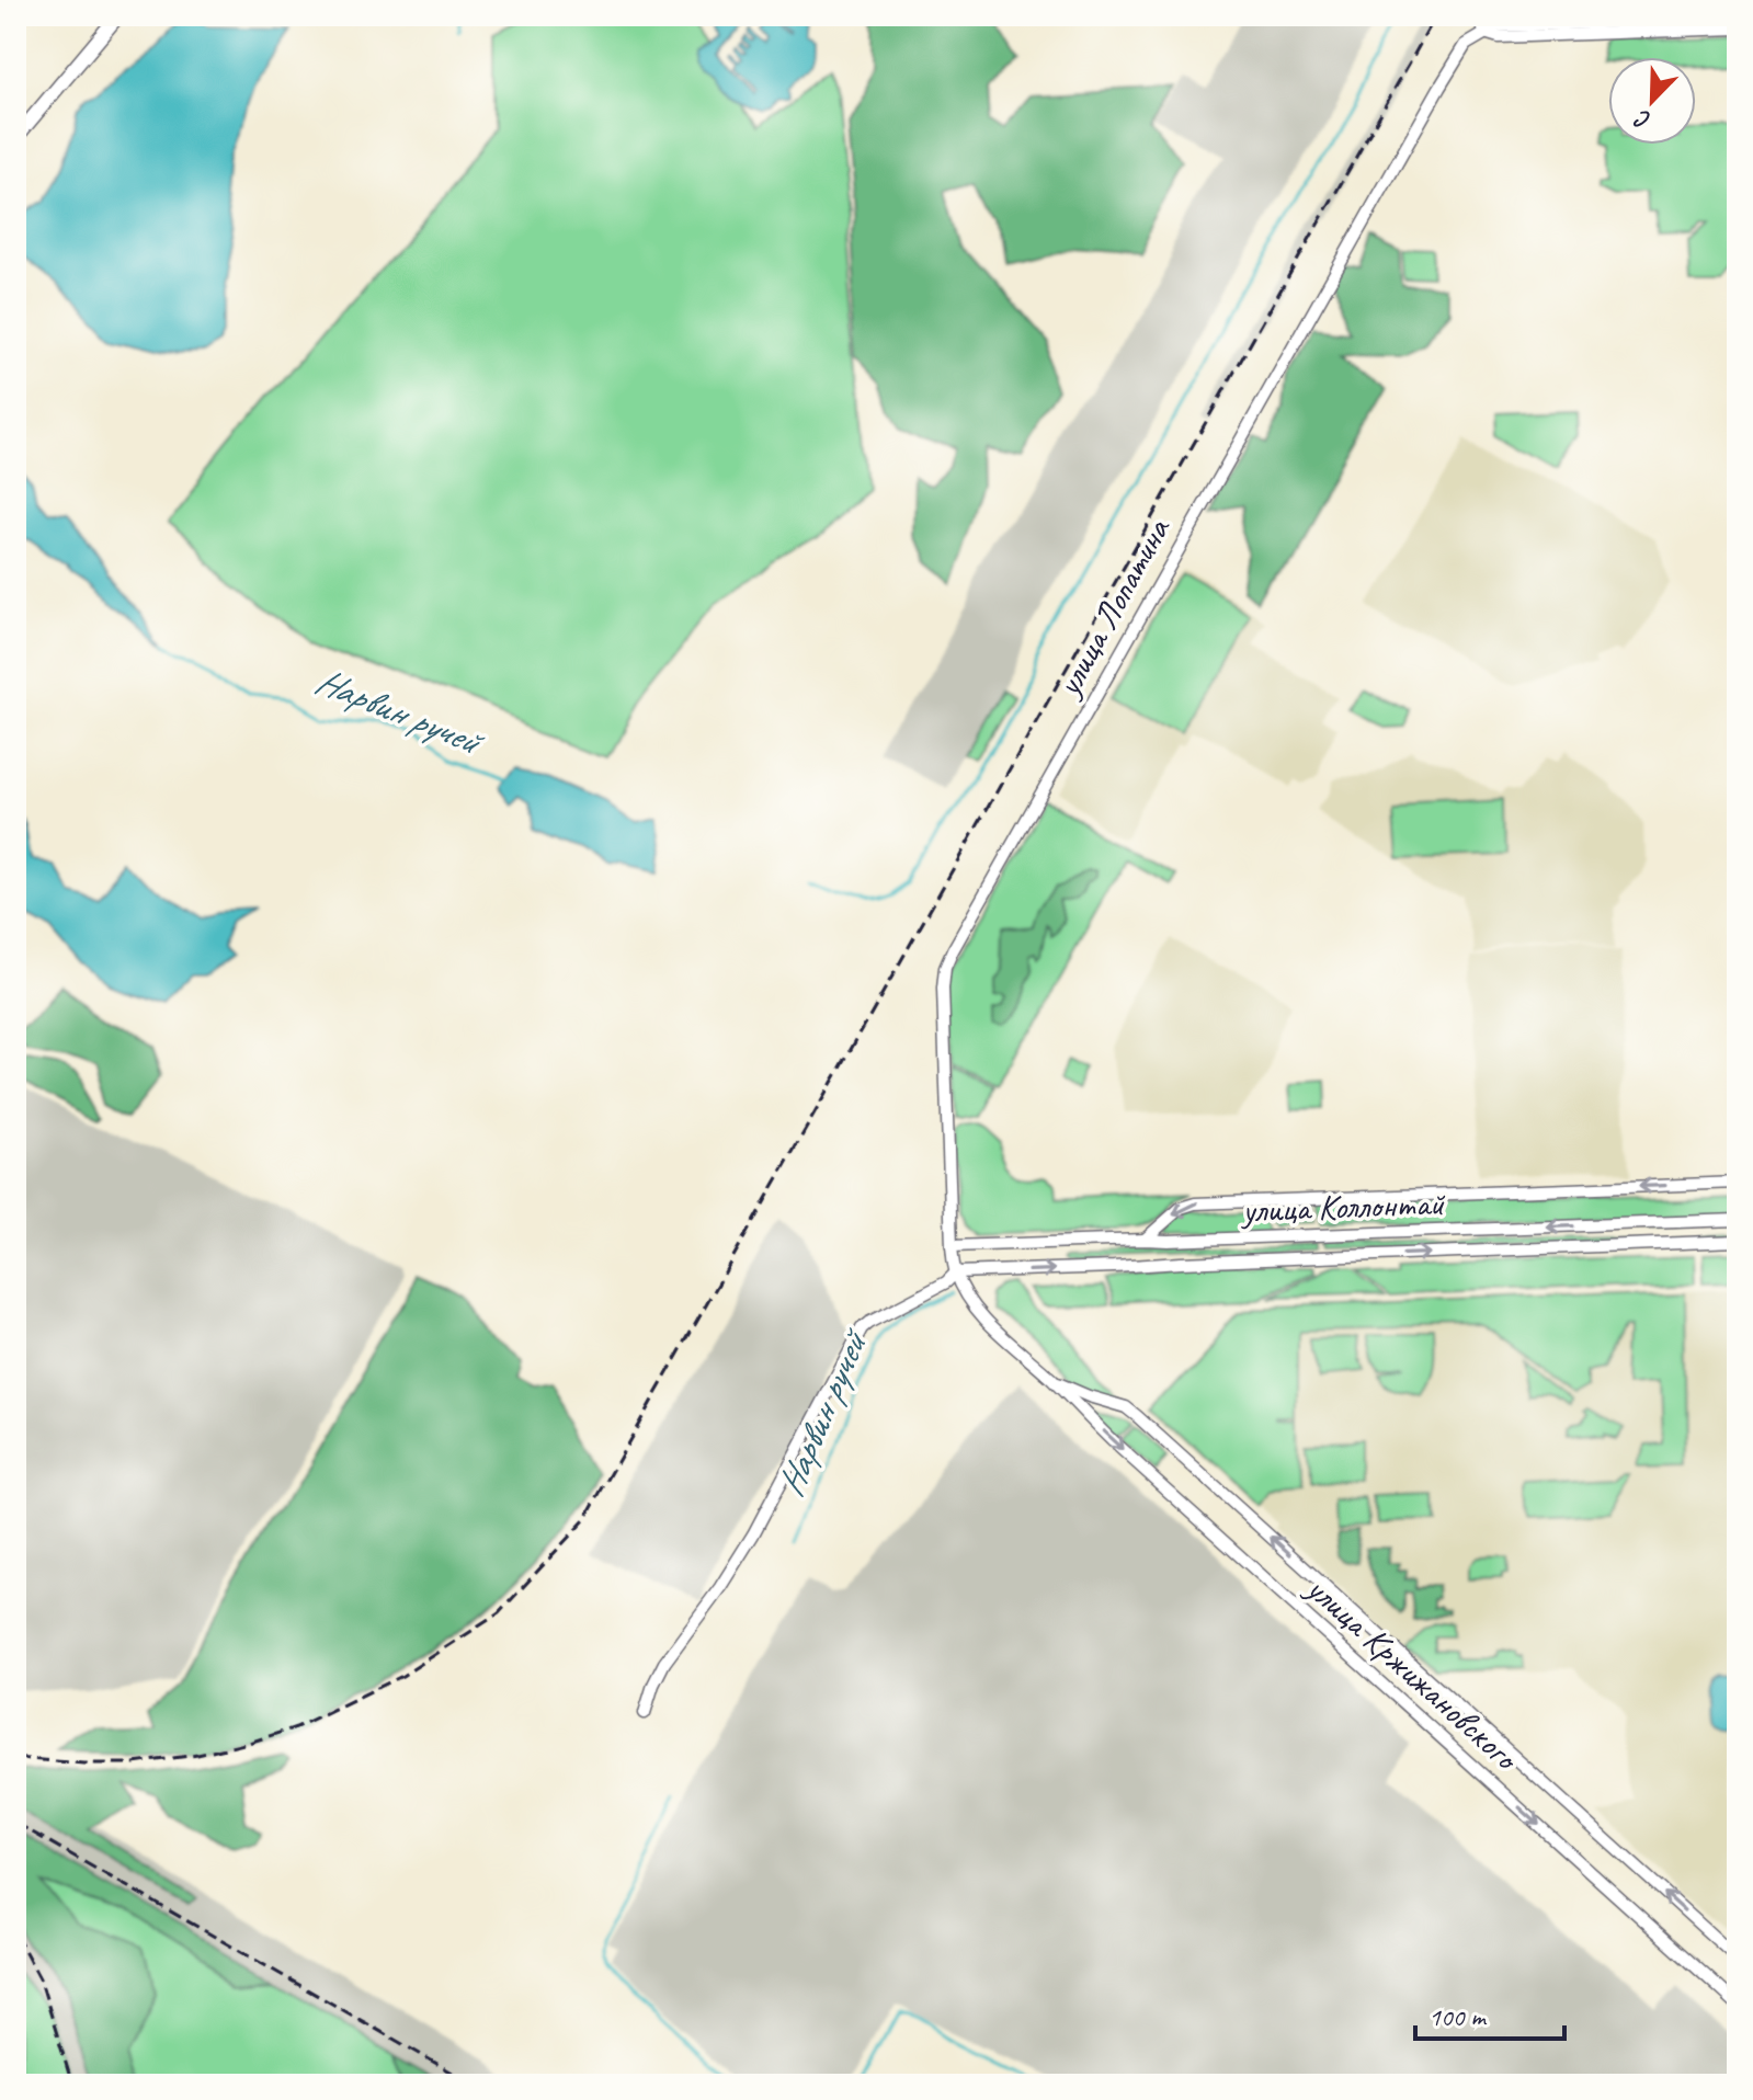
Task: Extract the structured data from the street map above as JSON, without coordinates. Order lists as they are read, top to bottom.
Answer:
{
  "streets": {
    "street": ["улица Лопатина", "улица Коллонтай", "улица Кржижановского"]
  },
  "crossings": [
    ["улица Лопатина", "улица Коллонтай"],
    ["улица Лопатина", "улица Кржижановского"],
    ["улица Коллонтай", "улица Кржижановского"]
  ],
  "water": ["Нарвин ручей"],
  "scale_bar": "100 m",
  "north": "bottom left"
}
